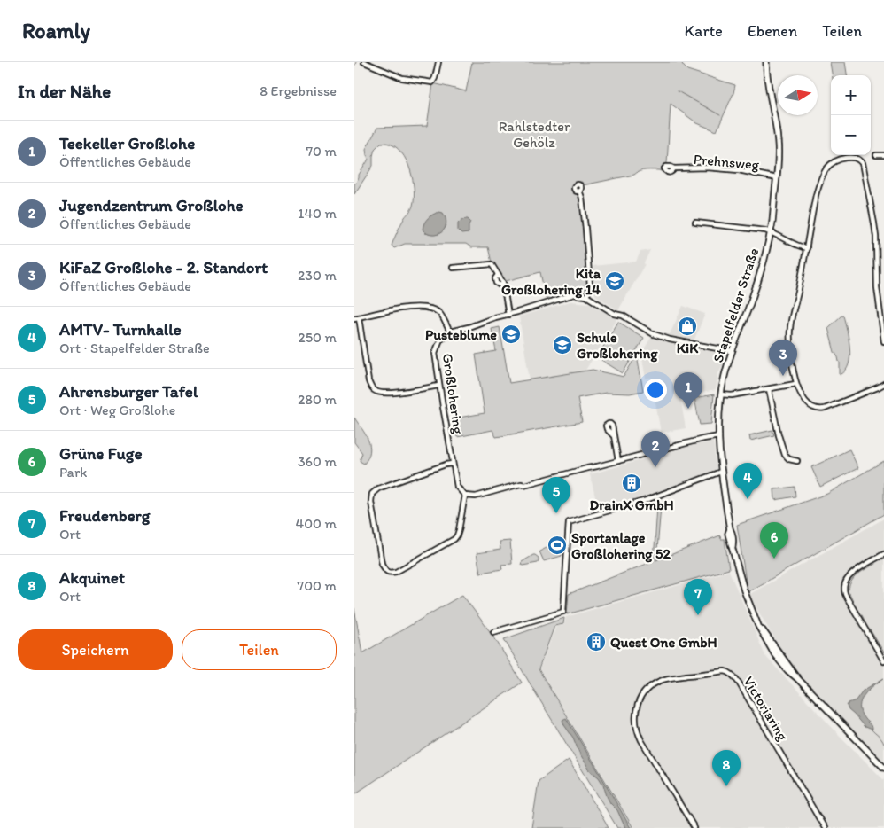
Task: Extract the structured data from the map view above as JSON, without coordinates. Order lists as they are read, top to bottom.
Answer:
{
  "streets": {
    "street": [
      "Prehnsweg",
      "Stapelfelder Straße",
      "Großlohering",
      "Victoriaring"
    ]
  },
  "crossings": [
    ["Prehnsweg", "Stapelfelder Straße"]
  ],
  "parks": ["Rahlstedter Gehölz"],
  "places": {
    "school or university": ["Kita Großlohering 14", "Pusteblume", "Schule Großlohering"],
    "shop": ["KiK"],
    "building": ["DrainX GmbH", "Quest One GmbH"],
    "sports": ["Sportanlage Großlohering 52"]
  },
  "north": "right",
  "page": {
    "header": "Roamly",
    "nav": ["Karte", "Ebenen", "Teilen"],
    "heading": ["In der Nähe", "8 Ergebnisse"],
    "map_buttons": ["+", "−"],
    "list": [
      {
        "mark": "1",
        "name": "Teekeller Großlohe",
        "note": "Öffentliches Gebäude",
        "value": "70 m"
      },
      {
        "mark": "2",
        "name": "Jugendzentrum Großlohe",
        "note": "Öffentliches Gebäude",
        "value": "140 m"
      },
      {
        "mark": "3",
        "name": "KiFaZ Großlohe - 2. Standort",
        "note": "Öffentliches Gebäude",
        "value": "230 m"
      },
      {
        "mark": "4",
        "name": "AMTV- Turnhalle",
        "note": "Ort · Stapelfelder Straße",
        "value": "250 m"
      },
      {
        "mark": "5",
        "name": "Ahrensburger Tafel",
        "note": "Ort · Weg Großlohe",
        "value": "280 m"
      },
      {
        "mark": "6",
        "name": "Grüne Fuge",
        "note": "Park",
        "value": "360 m"
      },
      {
        "mark": "7",
        "name": "Freudenberg",
        "note": "Ort",
        "value": "400 m"
      },
      {
        "mark": "8",
        "name": "Akquinet",
        "note": "Ort",
        "value": "700 m"
      }
    ],
    "pins": [
      "3",
      "1",
      "2",
      "4",
      "5",
      "6",
      "7",
      "8"
    ],
    "buttons": ["Speichern", "Teilen"]
  }
}
